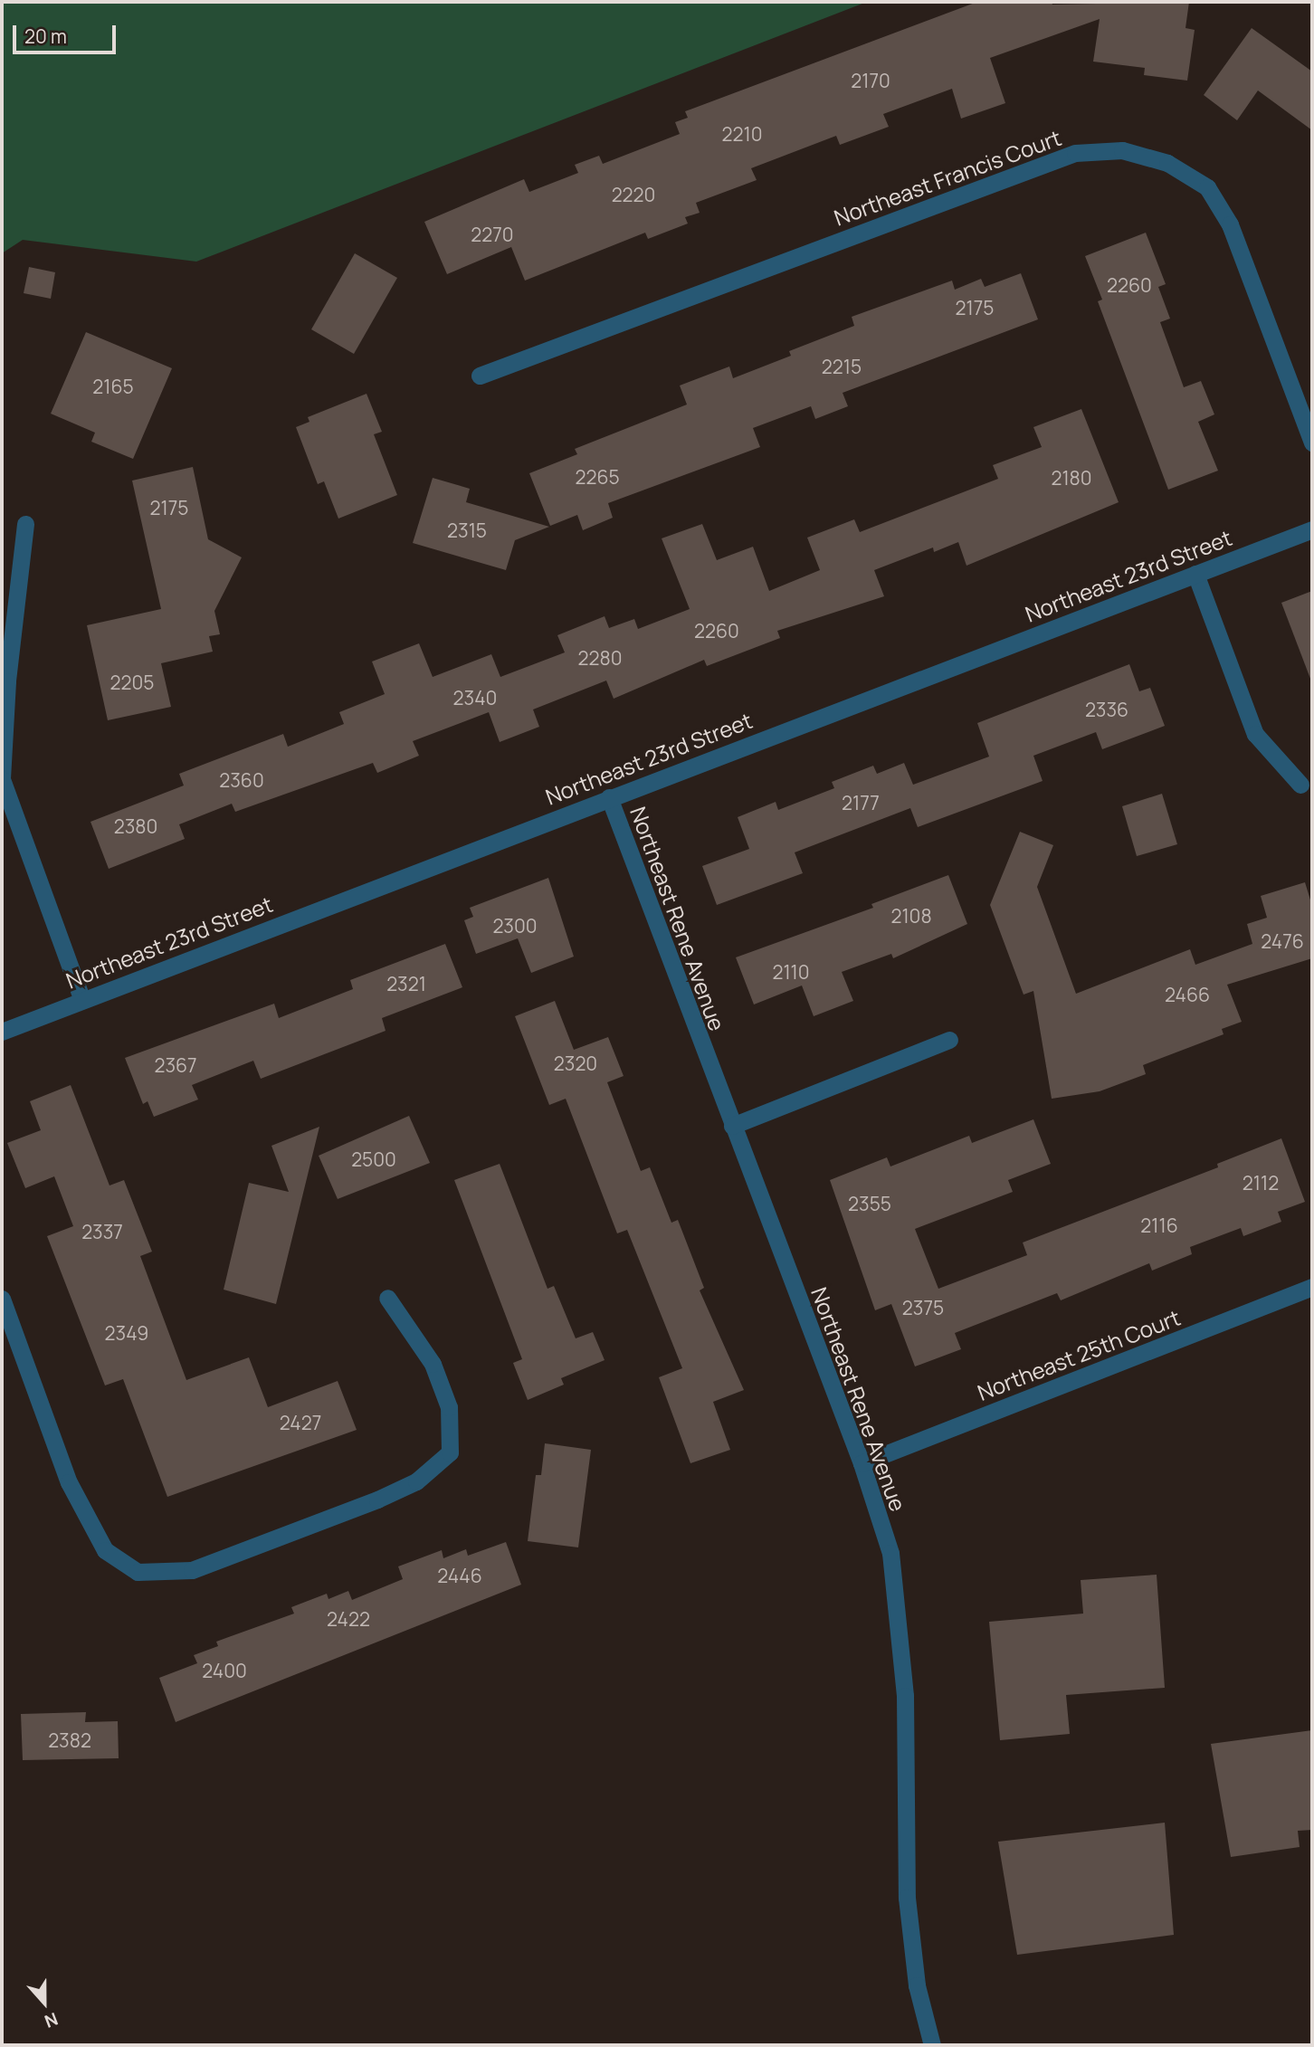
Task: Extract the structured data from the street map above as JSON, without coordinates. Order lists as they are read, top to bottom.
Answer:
{
  "streets": {
    "street": [
      "Northeast Francis Court",
      "Northeast 23rd Street",
      "Northeast Rene Avenue",
      "Northeast 25th Court"
    ]
  },
  "crossings": [
    ["Northeast 23rd Street", "Northeast Rene Avenue"],
    ["Northeast Rene Avenue", "Northeast 25th Court"]
  ],
  "house_numbers": [
    "2170",
    "2210",
    "2220",
    "2270",
    "2260",
    "2175",
    "2215",
    "2165",
    "2265",
    "2180",
    "2175",
    "2315",
    "2260",
    "2280",
    "2205",
    "2340",
    "2336",
    "2360",
    "2177",
    "2380",
    "2108",
    "2300",
    "2476",
    "2110",
    "2321",
    "2466",
    "2320",
    "2367",
    "2500",
    "2112",
    "2355",
    "2116",
    "2337",
    "2375",
    "2349",
    "2427",
    "2446",
    "2422",
    "2400",
    "2382"
  ],
  "scale_bar": "20 m",
  "north": "bottom"
}
